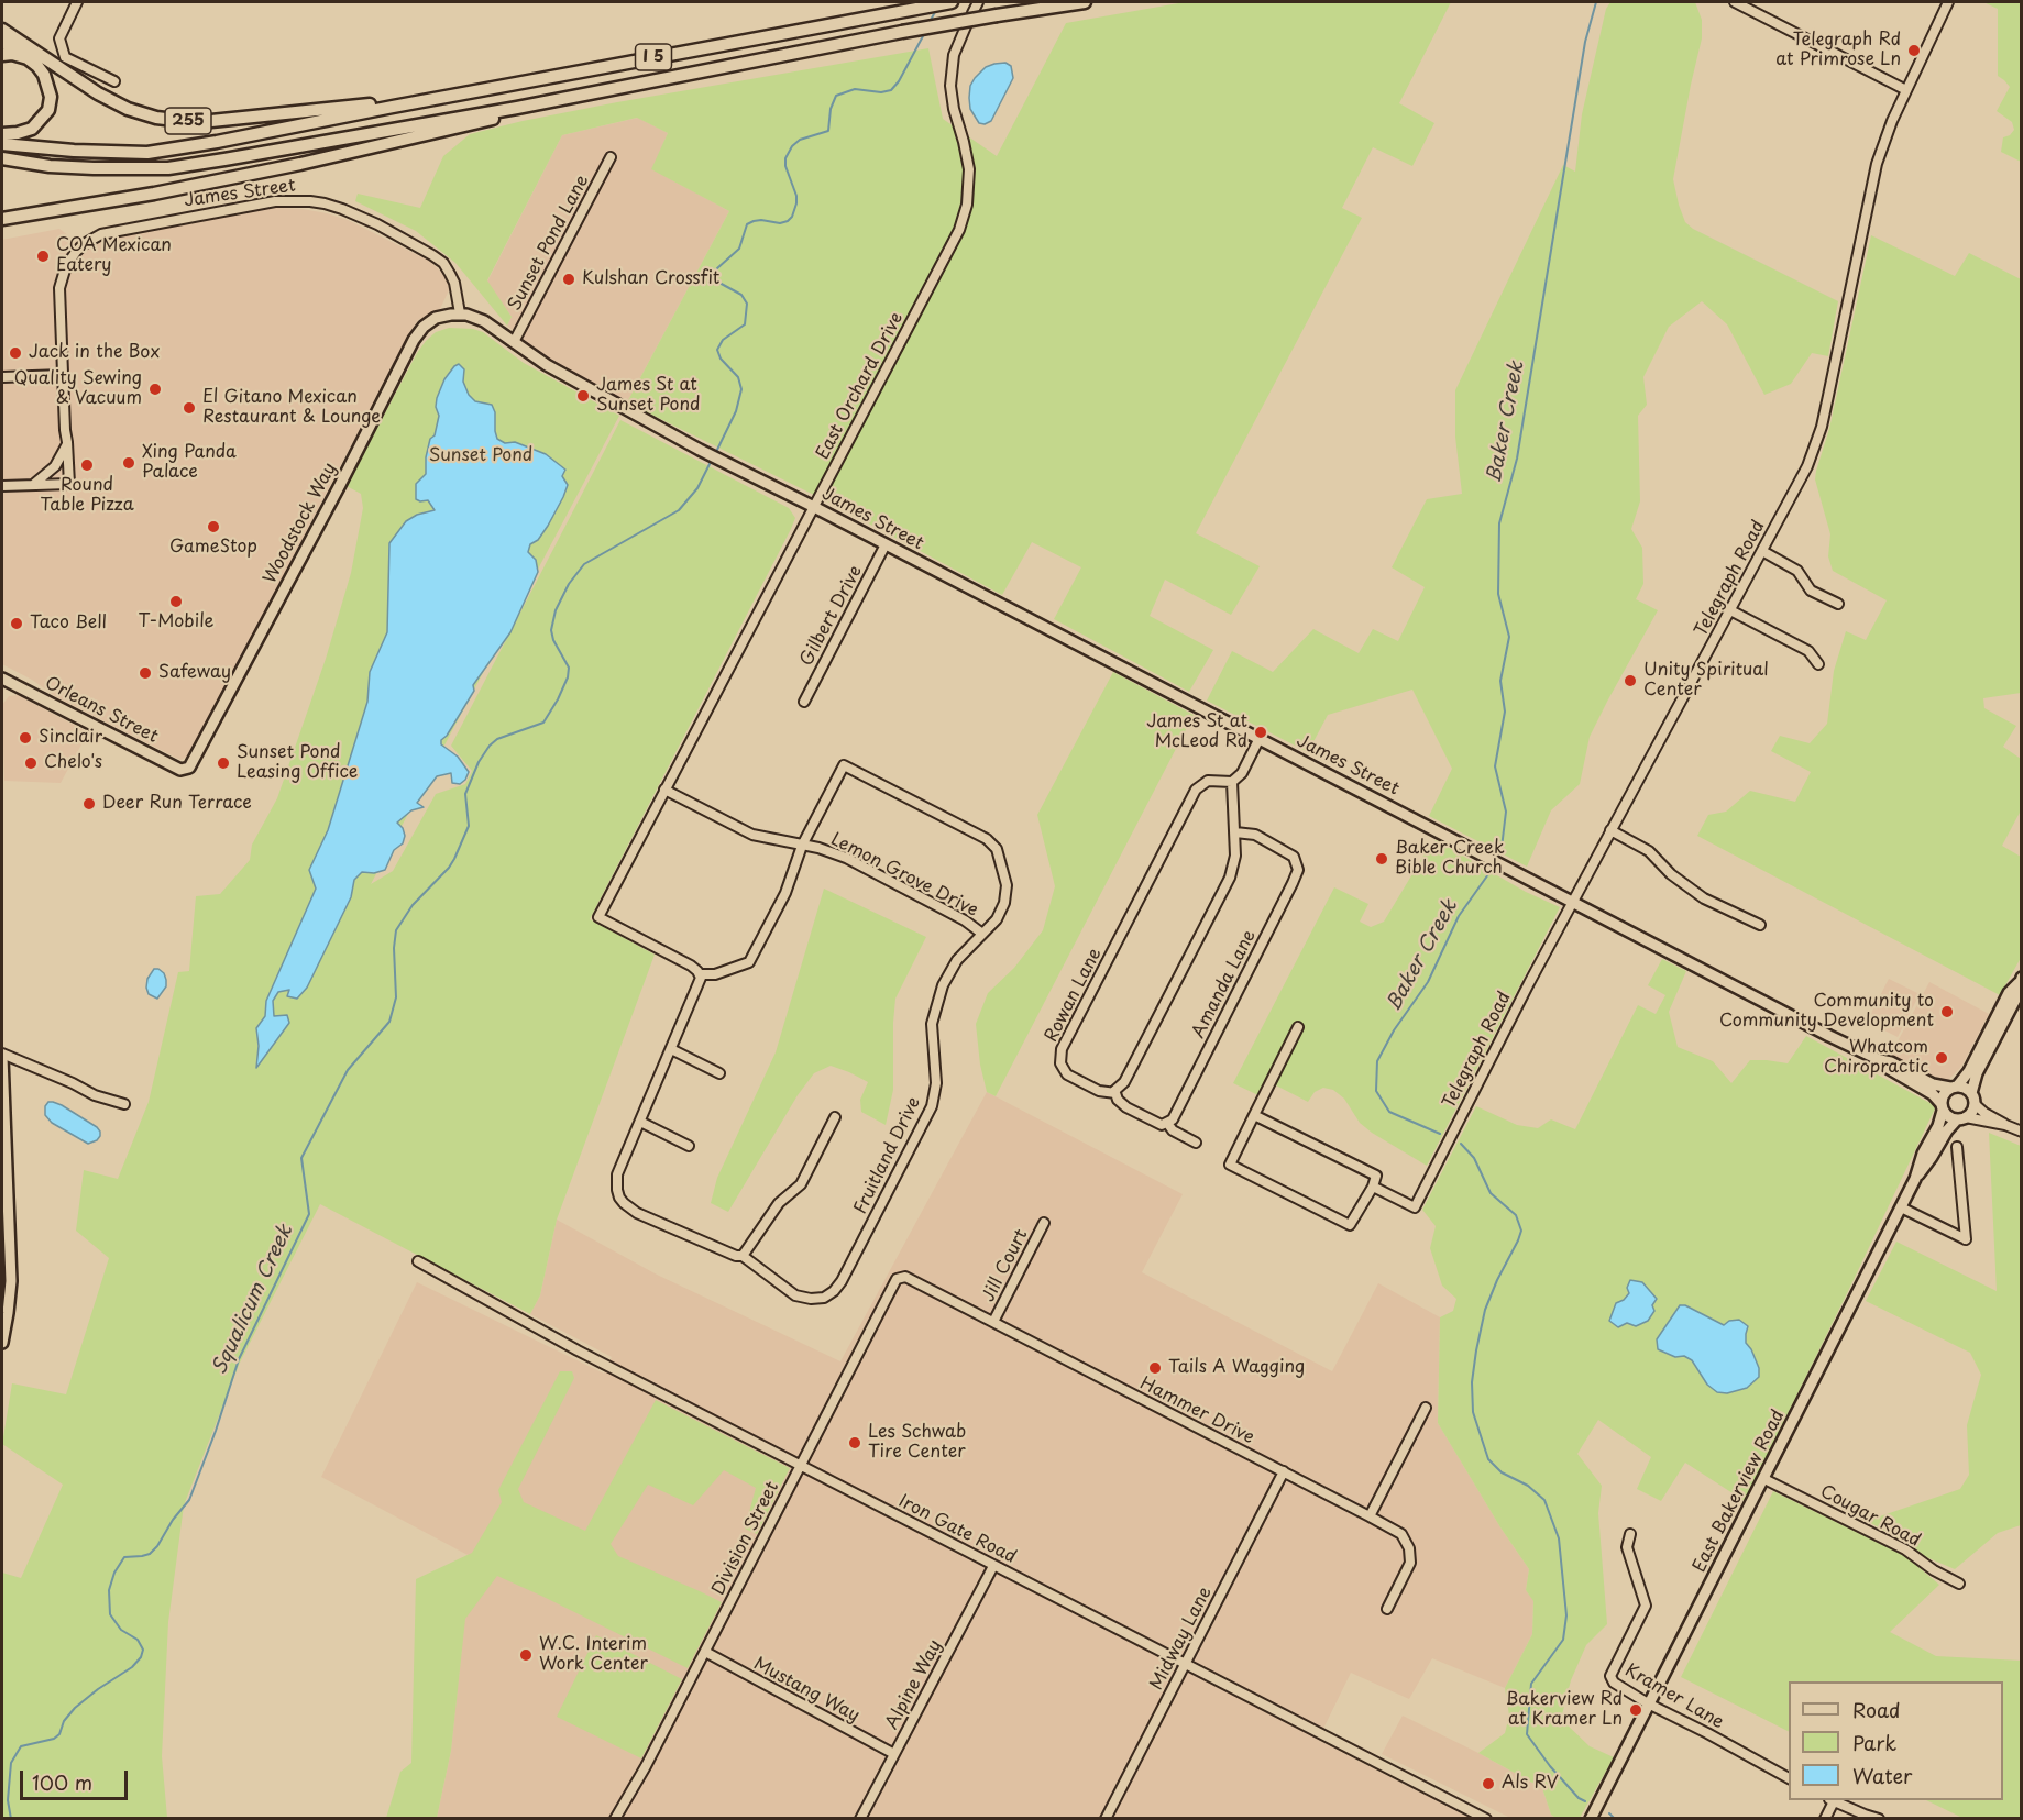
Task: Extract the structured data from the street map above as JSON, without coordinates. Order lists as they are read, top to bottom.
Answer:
{
  "streets": {
    "highway": ["I 5", "255"],
    "main road": [
      "James Street",
      "Woodstock Way",
      "Orleans Street",
      "East Bakerview Road"
    ],
    "street": [
      "Sunset Pond Lane",
      "East Orchard Drive",
      "Telegraph Road",
      "Gilbert Drive",
      "Lemon Grove Drive",
      "Amanda Lane",
      "Rowan Lane",
      "Fruitland Drive",
      "Jill Court",
      "Hammer Drive",
      "Cougar Road",
      "Iron Gate Road",
      "Division Street",
      "Midway Lane",
      "Alpine Way",
      "Mustang Way",
      "Kramer Lane"
    ]
  },
  "crossings": [
    ["I 5", "255"],
    ["James Street", "Sunset Pond Lane"],
    ["James Street", "East Orchard Drive"],
    ["James Street", "Woodstock Way"],
    ["James Street", "Telegraph Road"],
    ["James Street", "Gilbert Drive"],
    ["James Street", "East Bakerview Road"],
    ["East Orchard Drive", "Lemon Grove Drive"],
    ["East Orchard Drive", "Fruitland Drive"],
    ["Woodstock Way", "Orleans Street"],
    ["Lemon Grove Drive", "Fruitland Drive"],
    ["Jill Court", "Hammer Drive"],
    ["Hammer Drive", "Division Street"],
    ["Hammer Drive", "Midway Lane"],
    ["East Bakerview Road", "Cougar Road"],
    ["East Bakerview Road", "Kramer Lane"],
    ["Iron Gate Road", "Division Street"],
    ["Iron Gate Road", "Midway Lane"],
    ["Iron Gate Road", "Alpine Way"],
    ["Division Street", "Mustang Way"],
    ["Alpine Way", "Mustang Way"]
  ],
  "water": ["Baker Creek", "Squalicum Creek"],
  "parks": ["Sunset Pond"],
  "places": [
    "Telegraph Rd at Primrose Ln",
    "COA Mexican Eatery",
    "Kulshan Crossfit",
    "Jack in the Box",
    "Quality Sewing & Vacuum",
    "James St at Sunset Pond",
    "El Gitano Mexican Restaurant & Lounge",
    "Xing Panda Palace",
    "Round Table Pizza",
    "GameStop",
    "T-Mobile",
    "Taco Bell",
    "Safeway",
    "Unity Spiritual Center",
    "James St at McLeod Rd",
    "Sinclair",
    "Chelo's",
    "Sunset Pond Leasing Office",
    "Deer Run Terrace",
    "Baker Creek Bible Church",
    "Community to Community Development",
    "Whatcom Chiropractic",
    "Tails A Wagging",
    "Les Schwab Tire Center",
    "W.C. Interim Work Center",
    "Bakerview Rd at Kramer Ln",
    "Als RV"
  ],
  "legend": ["Road", "Park", "Water"],
  "scale_bar": "100 m"
}
